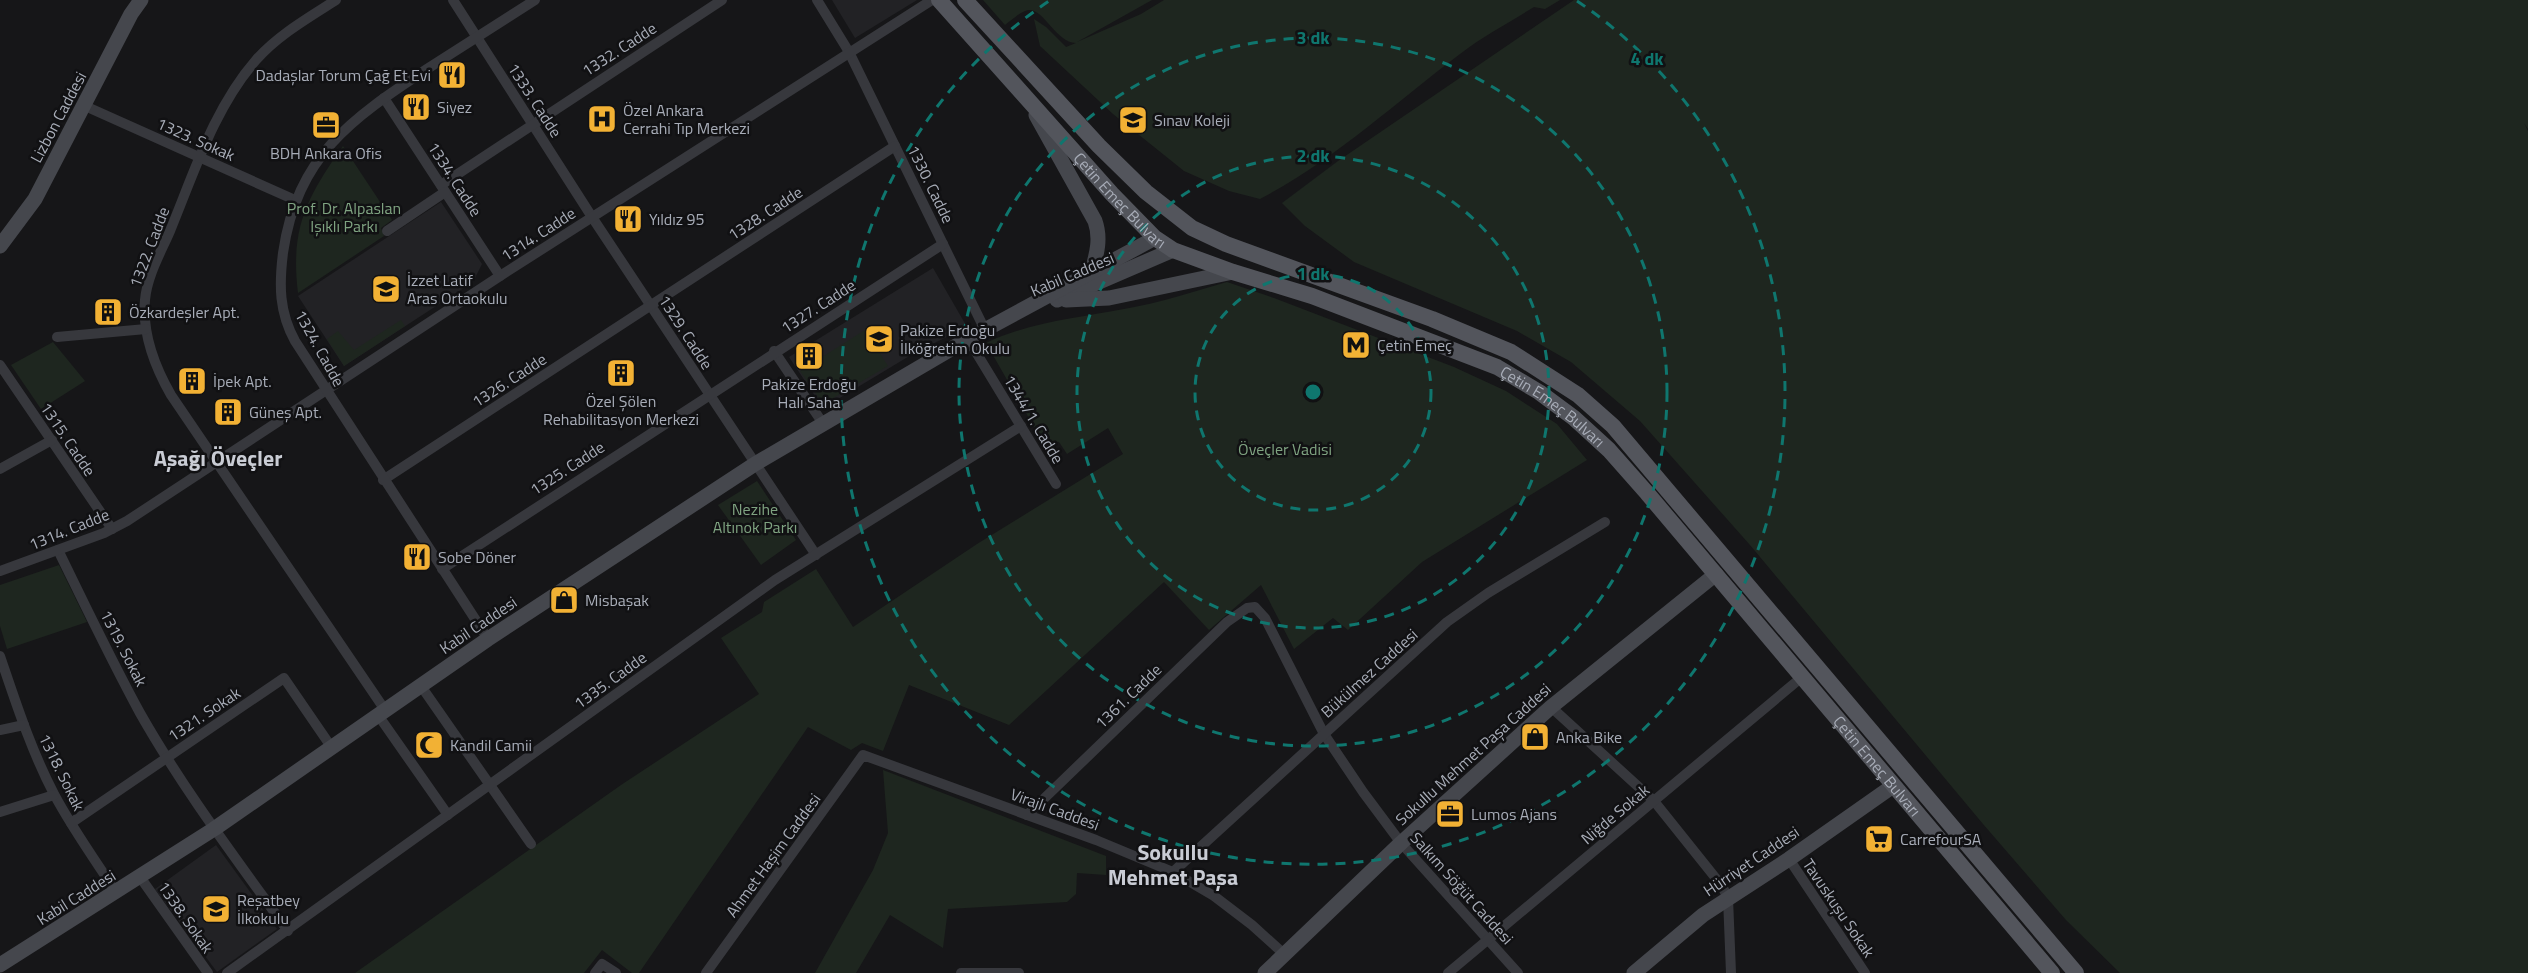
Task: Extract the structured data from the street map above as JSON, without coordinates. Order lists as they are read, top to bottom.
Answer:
{
  "streets": {
    "main road": [
      "Lizbon Caddesi",
      "Çetin Emeç Bulvarı",
      "Kabil Caddesi",
      "Sokullu Mehmet Paşa Caddesi",
      "Hürriyet Caddesi"
    ],
    "street": [
      "1332. Cadde",
      "1333. Cadde",
      "1323. Sokak",
      "1334. Cadde",
      "1330. Cadde",
      "1328. Cadde",
      "1314. Cadde",
      "1322. Cadde",
      "1327. Cadde",
      "1329. Cadde",
      "1324. Cadde",
      "1326. Cadde",
      "1344/1. Cadde",
      "1315. Cadde",
      "1325. Cadde",
      "1319. Sokak",
      "Bükülmez Caddesi",
      "1335. Cadde",
      "1361. Cadde",
      "1321. Sokak",
      "1318. Sokak",
      "Virajlı Caddesi",
      "Niğde Sokak",
      "Ahmet Haşim Caddesi",
      "Salkım Söğüt Caddesi",
      "Tavuskuşu Sokak",
      "1338. Sokak"
    ]
  },
  "crossings": [
    ["1332. Cadde", "1333. Cadde"],
    ["1332. Cadde", "1334. Cadde"],
    ["1333. Cadde", "1314. Cadde"],
    ["1333. Cadde", "1329. Cadde"],
    ["1333. Cadde", "1324. Cadde"],
    ["Lizbon Caddesi", "1323. Sokak"],
    ["1323. Sokak", "1322. Cadde"],
    ["1323. Sokak", "1324. Cadde"],
    ["1334. Cadde", "1314. Cadde"],
    ["1334. Cadde", "1324. Cadde"],
    ["1330. Cadde", "1328. Cadde"],
    ["1330. Cadde", "1314. Cadde"],
    ["1330. Cadde", "Kabil Caddesi"],
    ["1330. Cadde", "1327. Cadde"],
    ["Çetin Emeç Bulvarı", "Kabil Caddesi"],
    ["Çetin Emeç Bulvarı", "Sokullu Mehmet Paşa Caddesi"],
    ["Çetin Emeç Bulvarı", "Niğde Sokak"],
    ["Çetin Emeç Bulvarı", "Hürriyet Caddesi"],
    ["1328. Cadde", "1329. Cadde"],
    ["1328. Cadde", "1326. Cadde"],
    ["1314. Cadde", "1322. Cadde"],
    ["1314. Cadde", "1329. Cadde"],
    ["1314. Cadde", "1324. Cadde"],
    ["1314. Cadde", "1315. Cadde"],
    ["1314. Cadde", "1319. Sokak"],
    ["1322. Cadde", "Kabil Caddesi"],
    ["1322. Cadde", "1335. Cadde"],
    ["Kabil Caddesi", "1329. Cadde"],
    ["Kabil Caddesi", "1324. Cadde"],
    ["Kabil Caddesi", "1344/1. Cadde"],
    ["Kabil Caddesi", "1319. Sokak"],
    ["Kabil Caddesi", "1321. Sokak"],
    ["Kabil Caddesi", "1318. Sokak"],
    ["Kabil Caddesi", "1338. Sokak"],
    ["1327. Cadde", "1329. Cadde"],
    ["1327. Cadde", "1325. Cadde"],
    ["1329. Cadde", "1326. Cadde"],
    ["1329. Cadde", "1325. Cadde"],
    ["1329. Cadde", "1335. Cadde"],
    ["1324. Cadde", "1326. Cadde"],
    ["1324. Cadde", "1325. Cadde"],
    ["1344/1. Cadde", "1335. Cadde"],
    ["1319. Sokak", "1335. Cadde"],
    ["1319. Sokak", "1321. Sokak"],
    ["Bükülmez Caddesi", "Virajlı Caddesi"],
    ["Bükülmez Caddesi", "Salkım Söğüt Caddesi"],
    ["1361. Cadde", "Virajlı Caddesi"],
    ["1361. Cadde", "Salkım Söğüt Caddesi"],
    ["1321. Sokak", "1318. Sokak"],
    ["Sokullu Mehmet Paşa Caddesi", "Virajlı Caddesi"],
    ["Sokullu Mehmet Paşa Caddesi", "Salkım Söğüt Caddesi"],
    ["Virajlı Caddesi", "Ahmet Haşim Caddesi"],
    ["Niğde Sokak", "Salkım Söğüt Caddesi"],
    ["Hürriyet Caddesi", "Tavuskuşu Sokak"]
  ],
  "districts": ["Aşağı Öveçler", "Sokullu Mehmet Paşa"],
  "parks": ["Prof. Dr. Alpaslan Işıklı Parkı", "Öveçler Vadisi", "Nezihe Altınok Parkı"],
  "places": {
    "restaurant": [
      "Dadaşlar Torum Çağ Et Evi",
      "Siyez",
      "Yıldız 95",
      "Sobe Döner"
    ],
    "hospital": ["Özel Ankara Cerrahi Tıp Merkezi"],
    "school or university": [
      "Sınav Koleji",
      "İzzet Latif Aras Ortaokulu",
      "Pakize Erdoğu İlköğretim Okulu",
      "Reşatbey İlkokulu"
    ],
    "office": ["BDH Ankara Ofis", "Lumos Ajans"],
    "building": [
      "Özkardeşler Apt.",
      "Pakize Erdoğu Halı Saha",
      "Özel Şölen Rehabilitasyon Merkezi",
      "İpek Apt.",
      "Güneş Apt."
    ],
    "metro station": ["Çetin Emeç"],
    "shop": ["Misbaşak", "Anka Bike"],
    "mosque": ["Kandil Camii"],
    "supermarket": ["CarrefourSA"]
  },
  "rings": [
    "3 dk",
    "4 dk",
    "2 dk",
    "1 dk"
  ]
}
